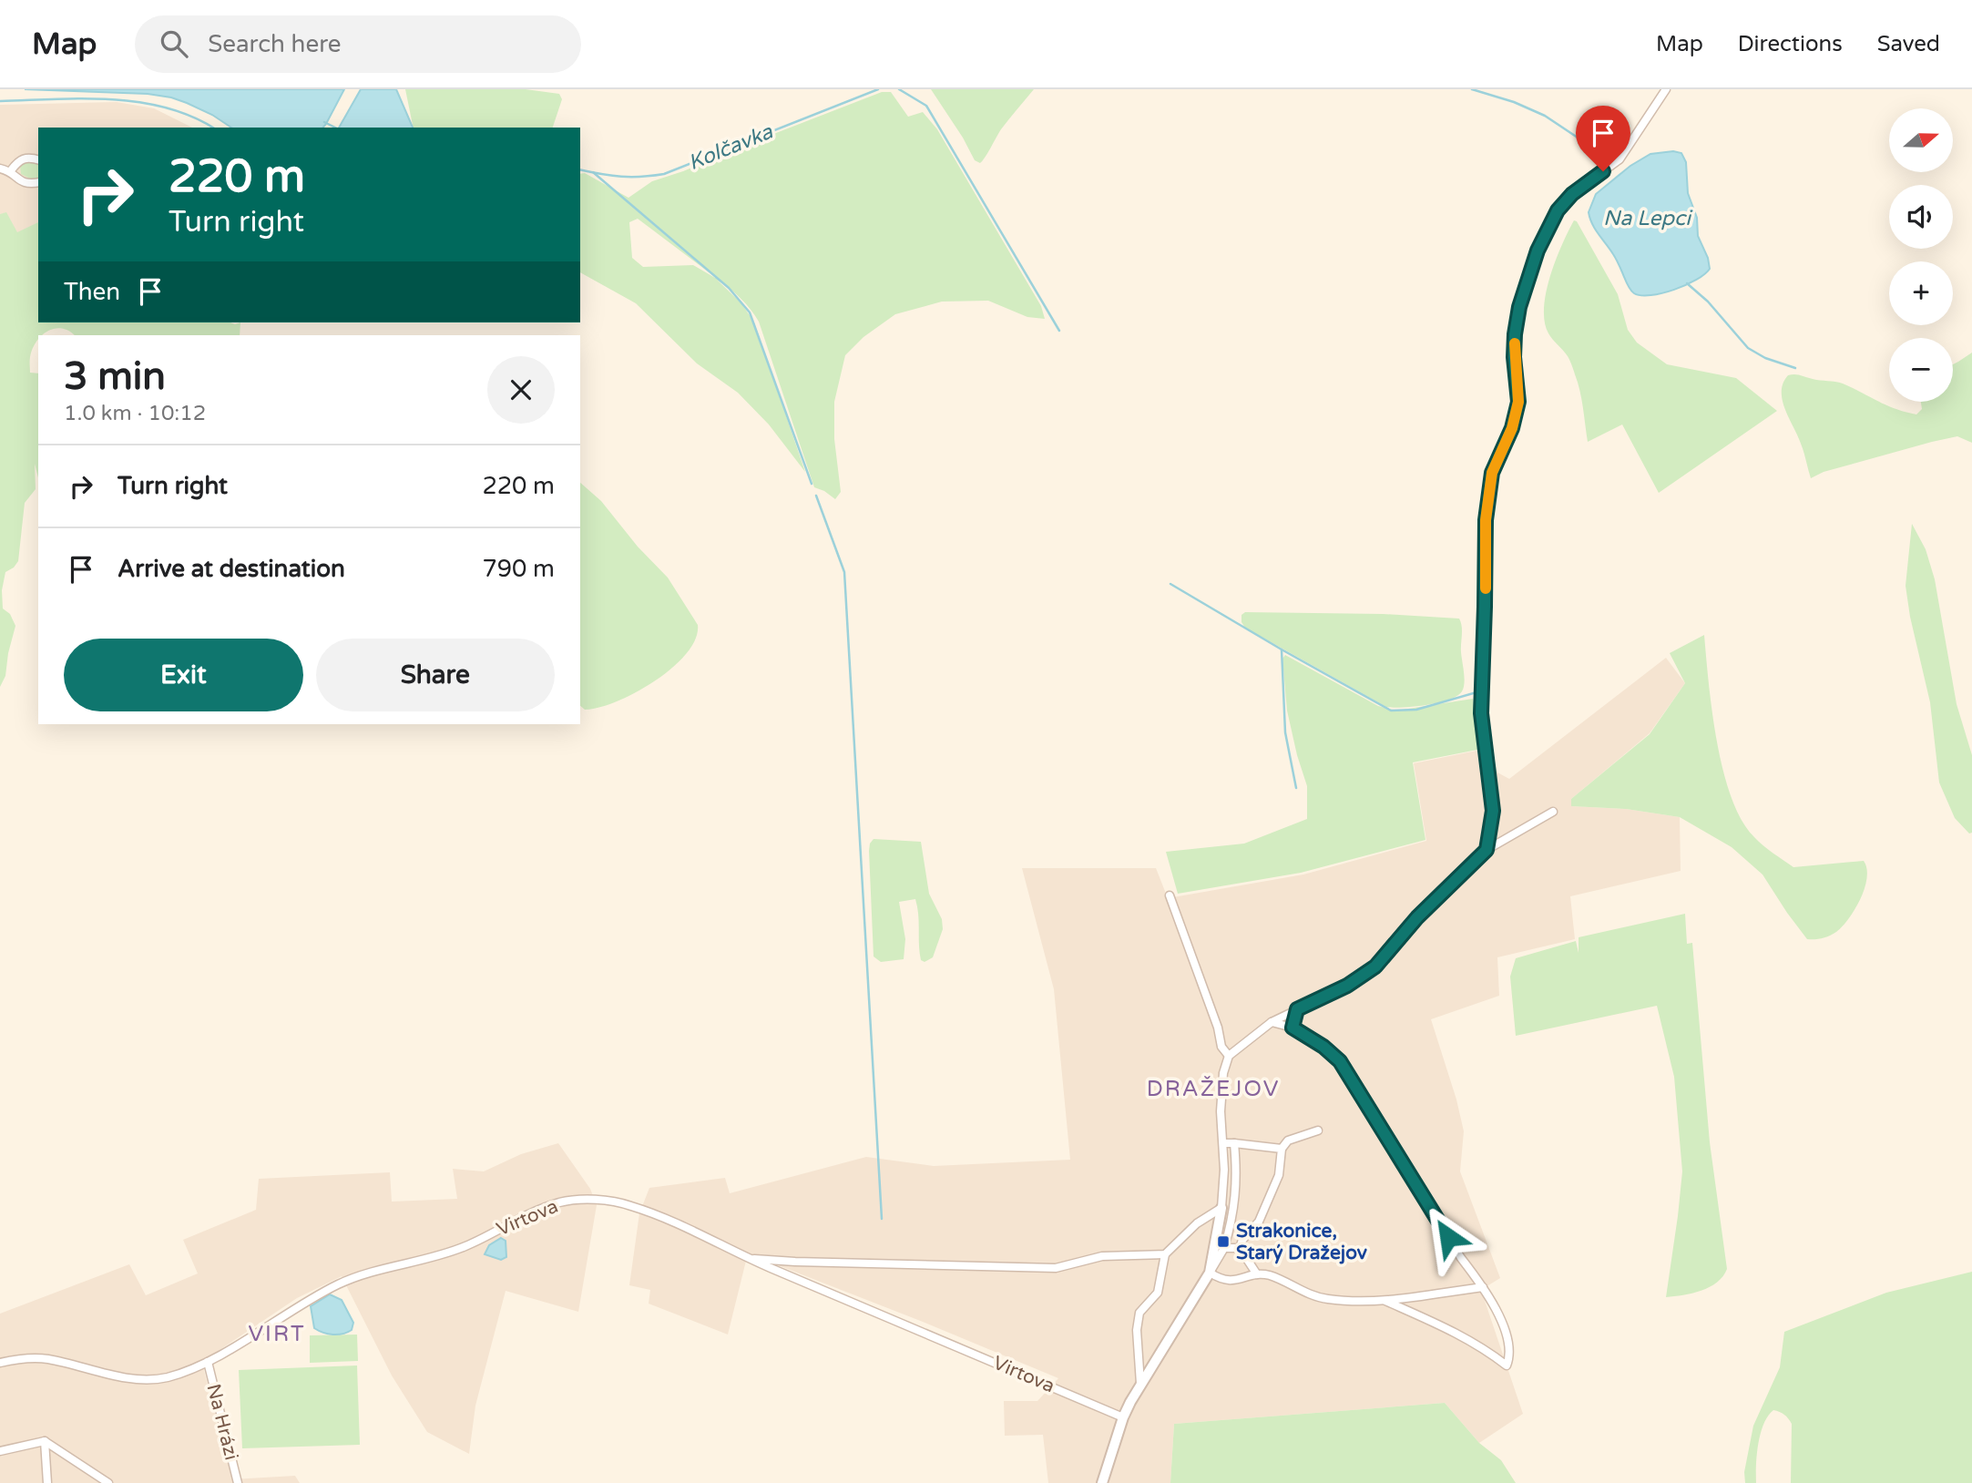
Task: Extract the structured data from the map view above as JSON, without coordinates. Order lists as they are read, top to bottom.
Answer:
{
  "streets": {
    "street": ["Virtova", "Na Hrázi"]
  },
  "crossings": [
    ["Virtova", "Na Hrázi"]
  ],
  "districts": ["DRAŽEJOV", "VIRT"],
  "water": ["Kolčavka", "Na Lepci"],
  "places": {
    "transit": ["Strakonice, Starý Dražejov"]
  },
  "north": "right",
  "page": {
    "header": "Map",
    "search": "Search here",
    "nav": ["Map", "Directions", "Saved"],
    "map_buttons": ["+", "−"],
    "turn": ["220 m", "Turn right"],
    "then": "Then",
    "heading": ["3 min", "1.0 km · 10:12"],
    "list": [
      {
        "name": "Turn right",
        "value": "220 m"
      },
      {
        "name": "Arrive at destination",
        "value": "790 m"
      }
    ],
    "buttons": ["Exit", "Share"]
  }
}
